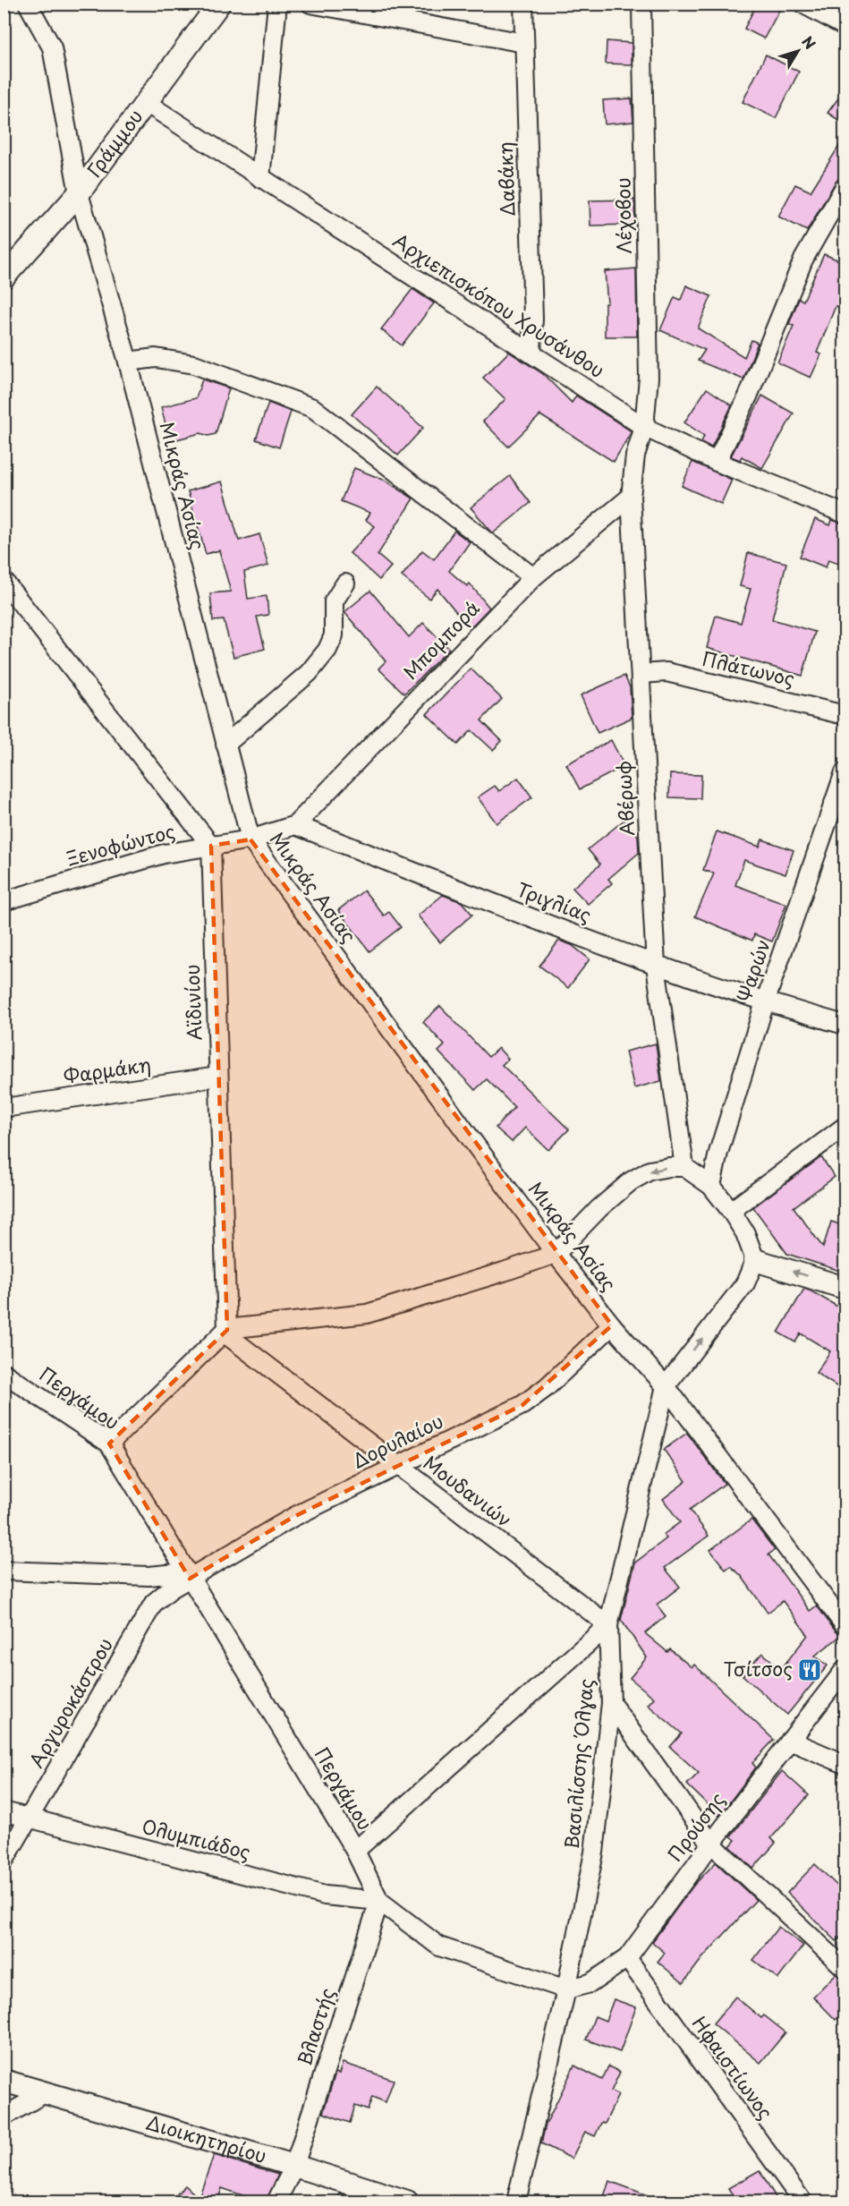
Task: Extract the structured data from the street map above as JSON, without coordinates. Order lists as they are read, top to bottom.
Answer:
{
  "streets": {
    "street": [
      "Γράμμου",
      "Δαβάκη",
      "Λέχοβου",
      "Αρχιεπισκόπου Χρυσάνθου",
      "Μικράς Ασίας",
      "Μπομπορά",
      "Πλάτωνος",
      "Αβέρωφ",
      "Ξενοφώντος",
      "Τριγλίας",
      "Ψαρών",
      "Αϊδινίου",
      "Φαρμάκη",
      "Περγάμου",
      "Δορυλαίου",
      "Μουδανιών",
      "Αργυροκάστρου",
      "Βασιλίσσης Όλγας",
      "Προύσης",
      "Ολυμπιάδος",
      "Βλαστής",
      "Ηφαιστίωνος",
      "Διοικητηρίου"
    ]
  },
  "crossings": [
    ["Γράμμου", "Αρχιεπισκόπου Χρυσάνθου"],
    ["Γράμμου", "Μικράς Ασίας"],
    ["Δαβάκη", "Αρχιεπισκόπου Χρυσάνθου"],
    ["Λέχοβου", "Αρχιεπισκόπου Χρυσάνθου"],
    ["Λέχοβου", "Αβέρωφ"],
    ["Αρχιεπισκόπου Χρυσάνθου", "Αβέρωφ"],
    ["Μικράς Ασίας", "Ξενοφώντος"],
    ["Μικράς Ασίας", "Δορυλαίου"],
    ["Μικράς Ασίας", "Βασιλίσσης Όλγας"],
    ["Μπομπορά", "Αβέρωφ"],
    ["Μπομπορά", "Τριγλίας"],
    ["Πλάτωνος", "Αβέρωφ"],
    ["Αβέρωφ", "Τριγλίας"],
    ["Ξενοφώντος", "Αϊδινίου"],
    ["Τριγλίας", "Ψαρών"],
    ["Αϊδινίου", "Φαρμάκη"],
    ["Αϊδινίου", "Μουδανιών"],
    ["Περγάμου", "Δορυλαίου"],
    ["Περγάμου", "Αργυροκάστρου"],
    ["Περγάμου", "Βασιλίσσης Όλγας"],
    ["Περγάμου", "Προύσης"],
    ["Περγάμου", "Ολυμπιάδος"],
    ["Περγάμου", "Βλαστής"],
    ["Δορυλαίου", "Μουδανιών"],
    ["Δορυλαίου", "Αργυροκάστρου"],
    ["Μουδανιών", "Βασιλίσσης Όλγας"],
    ["Αργυροκάστρου", "Ολυμπιάδος"],
    ["Βασιλίσσης Όλγας", "Προύσης"],
    ["Προύσης", "Ηφαιστίωνος"],
    ["Ολυμπιάδος", "Βλαστής"],
    ["Βλαστής", "Διοικητηρίου"]
  ],
  "places": {
    "restaurant": ["Τσίτσος"]
  },
  "north": "top right"
}
